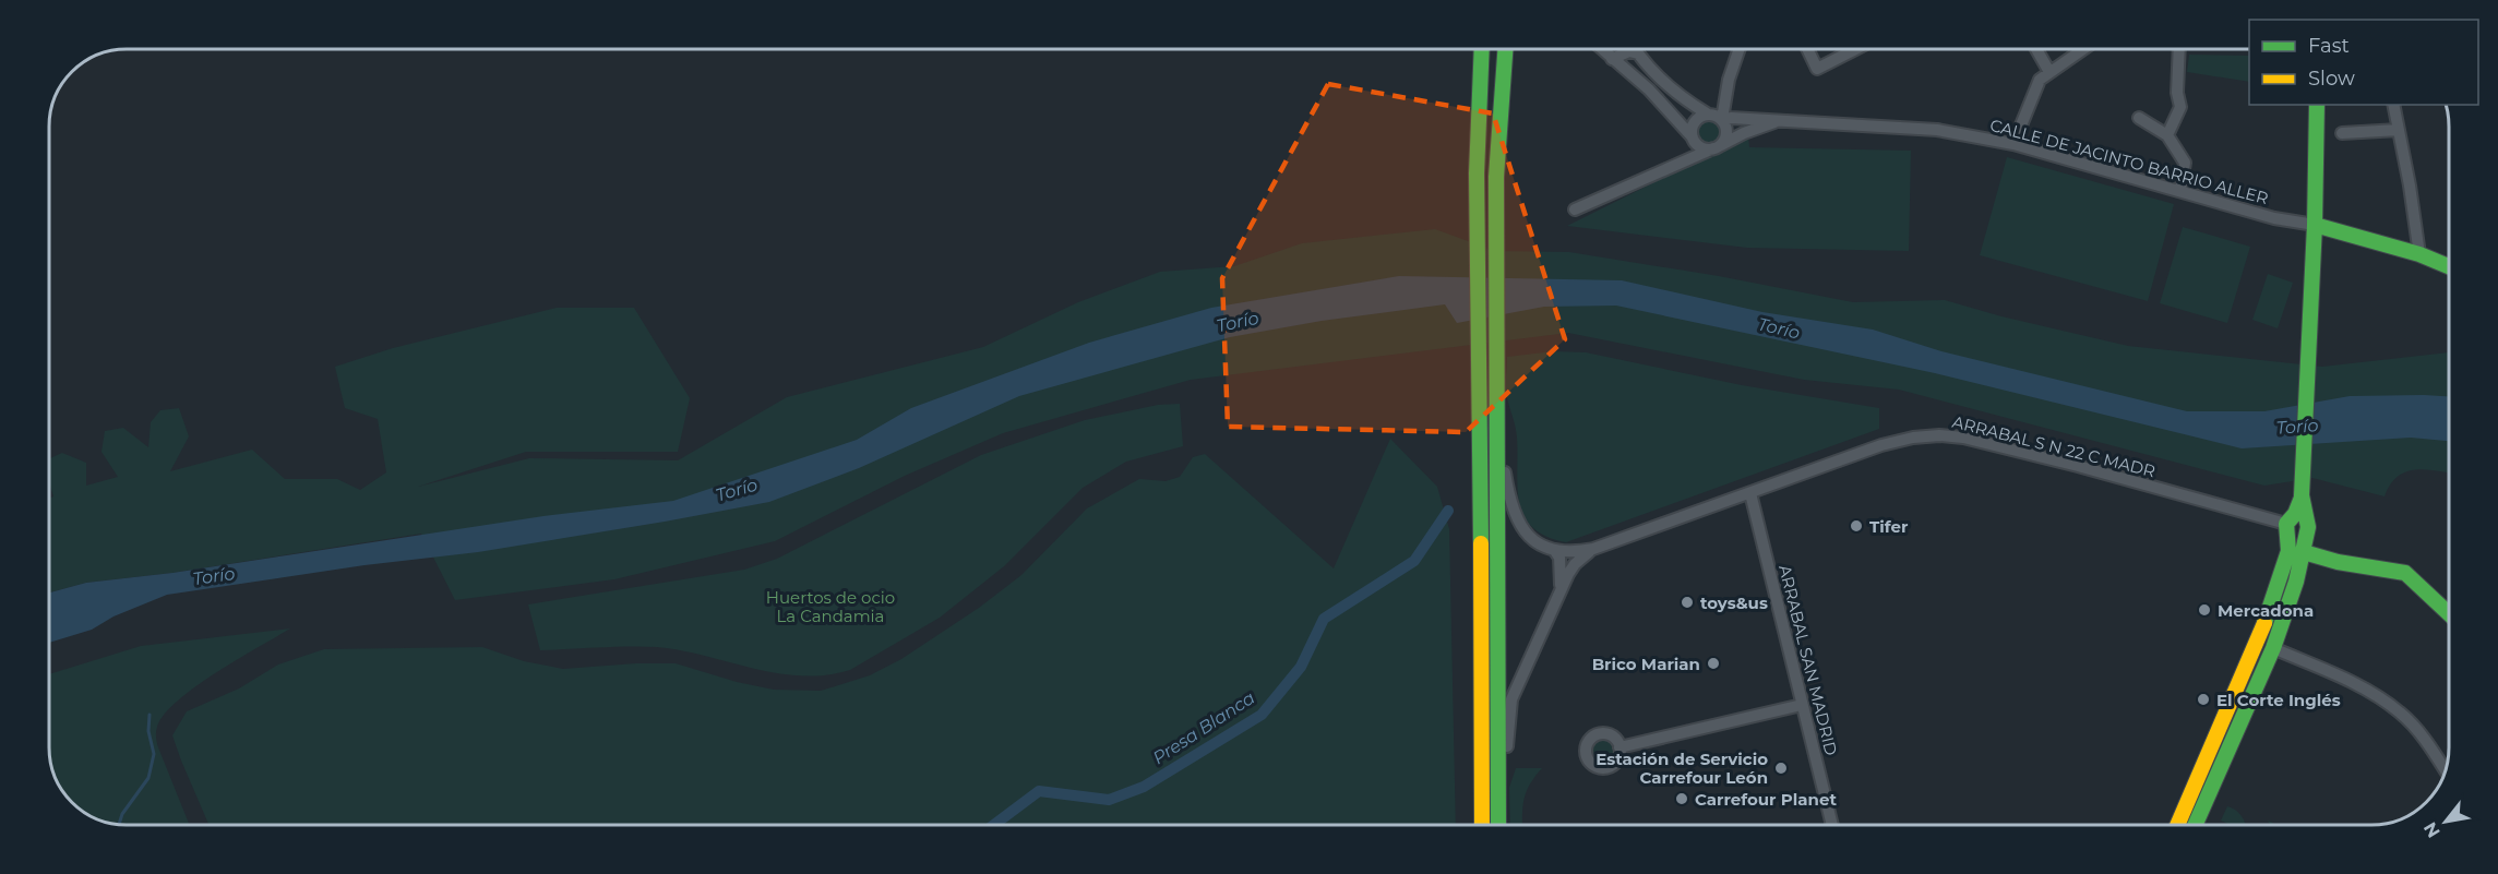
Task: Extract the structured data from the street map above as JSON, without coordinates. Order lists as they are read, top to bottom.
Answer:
{
  "streets": {
    "street": ["CALLE DE JACINTO BARRIO ALLER", "ARRABAL S N 22 C MADR", "ARRABAL SAN MADRID"]
  },
  "crossings": [
    ["ARRABAL S N 22 C MADR", "ARRABAL SAN MADRID"]
  ],
  "water": ["Torío", "Presa Blanca"],
  "parks": ["Huertos de ocio La Candamia"],
  "places": [
    "Tifer",
    "toys&us",
    "Mercadona",
    "Brico Marian",
    "El Corte Inglés",
    "Estación de Servicio Carrefour León",
    "Carrefour Planet"
  ],
  "legend": ["Fast", "Slow"],
  "north": "bottom left"
}
